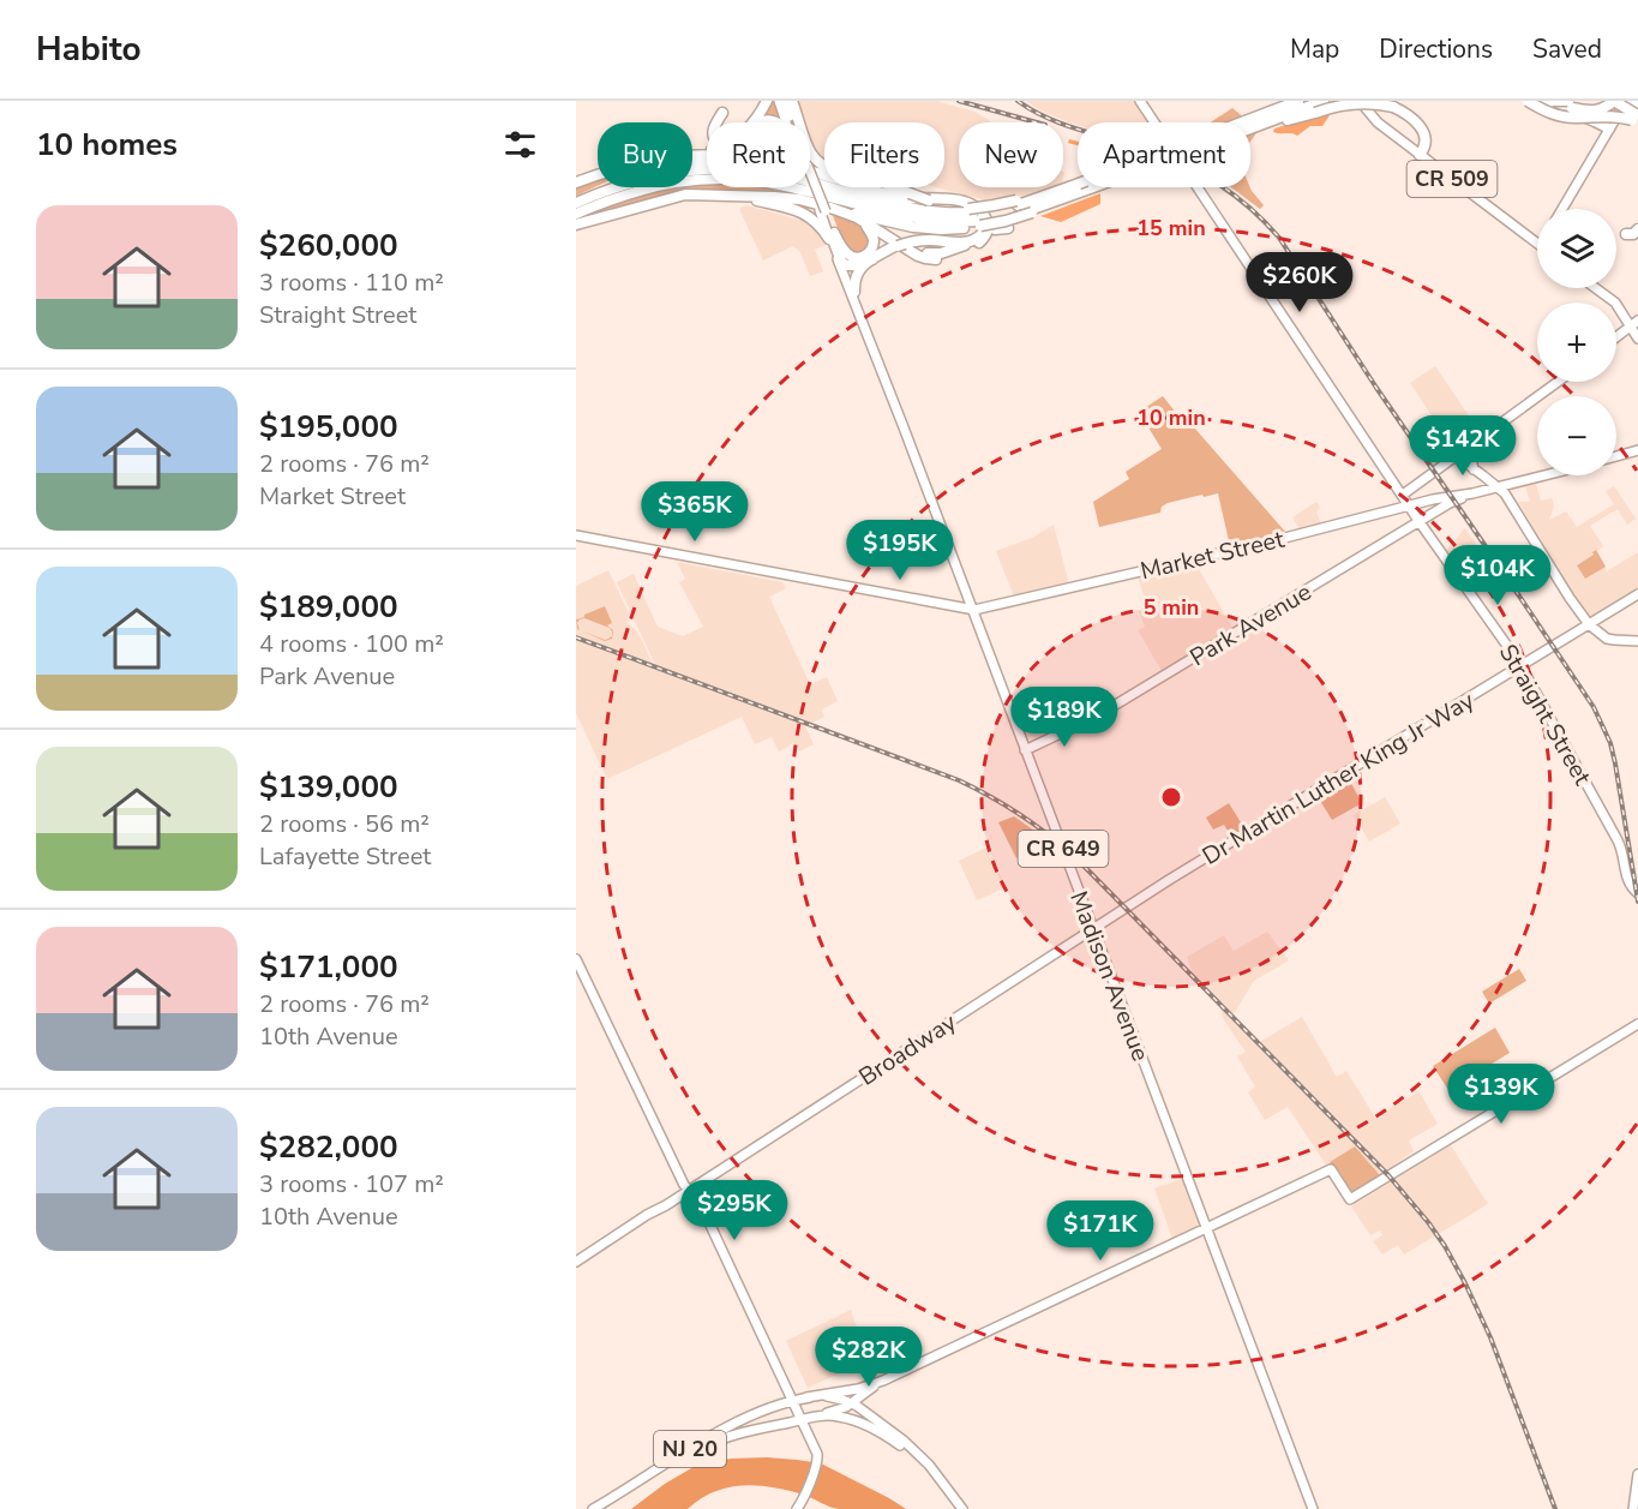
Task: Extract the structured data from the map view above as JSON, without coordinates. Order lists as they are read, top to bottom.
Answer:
{
  "streets": {
    "main road": [
      "CR 509",
      "Market Street",
      "Park Avenue",
      "Straight Street",
      "Dr Martin Luther King Jr Way",
      "CR 649",
      "Madison Avenue",
      "Broadway",
      "NJ 20"
    ]
  },
  "crossings": [
    ["Market Street", "Park Avenue"],
    ["Market Street", "Straight Street"],
    ["Market Street", "Madison Avenue"],
    ["Park Avenue", "Straight Street"],
    ["Park Avenue", "Madison Avenue"],
    ["Straight Street", "Dr Martin Luther King Jr Way"],
    ["Dr Martin Luther King Jr Way", "Broadway"],
    ["Madison Avenue", "Broadway"]
  ],
  "page": {
    "header": "Habito",
    "nav": ["Map", "Directions", "Saved"],
    "heading": "10 homes",
    "chip": [
      "Buy",
      "Rent",
      "Filters",
      "New",
      "Apartment"
    ],
    "list": [
      {
        "name": "$260,000",
        "note": "3 rooms · 110 m² · Straight Street"
      },
      {
        "name": "$195,000",
        "note": "2 rooms · 76 m² · Market Street"
      },
      {
        "name": "$189,000",
        "note": "4 rooms · 100 m² · Park Avenue"
      },
      {
        "name": "$139,000",
        "note": "2 rooms · 56 m² · Lafayette Street"
      },
      {
        "name": "$171,000",
        "note": "2 rooms · 76 m² · 10th Avenue"
      },
      {
        "name": "$282,000",
        "note": "3 rooms · 107 m² · 10th Avenue"
      }
    ],
    "map_buttons": ["+", "−"],
    "price": [
      "$260K",
      "$142K",
      "$365K",
      "$195K",
      "$104K",
      "$189K",
      "$139K",
      "$295K",
      "$171K",
      "$282K"
    ]
  },
  "rings": ["15 min", "10 min", "5 min"]
}
